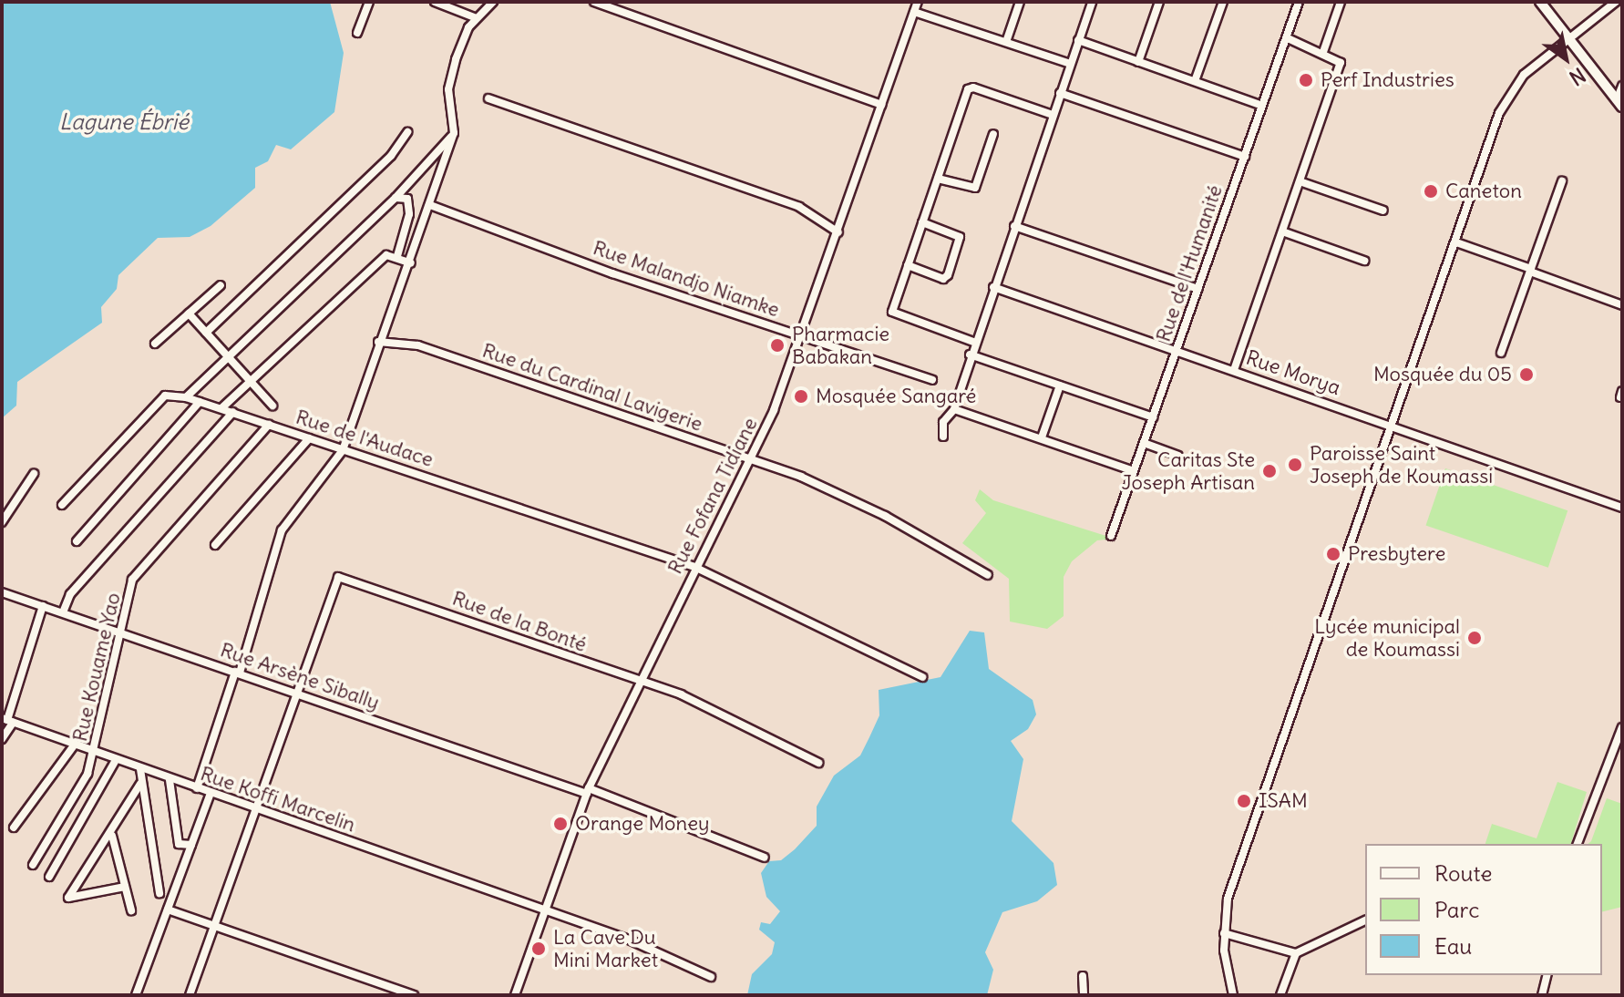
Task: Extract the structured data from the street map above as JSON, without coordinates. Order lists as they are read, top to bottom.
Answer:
{
  "streets": {
    "street": [
      "Rue de l'Humanité",
      "Rue Malandjo Niamke",
      "Rue Morya",
      "Rue du Cardinal Lavigerie",
      "Rue de l'Audace",
      "Rue Fofana Tidiane",
      "Rue de la Bonté",
      "Rue Kouame Yao",
      "Rue Arsène Sibally",
      "Rue Koffi Marcelin"
    ]
  },
  "crossings": [
    ["Rue de l'Humanité", "Rue Morya"],
    ["Rue Malandjo Niamke", "Rue Fofana Tidiane"],
    ["Rue du Cardinal Lavigerie", "Rue Fofana Tidiane"],
    ["Rue de l'Audace", "Rue Fofana Tidiane"],
    ["Rue de l'Audace", "Rue Kouame Yao"],
    ["Rue Fofana Tidiane", "Rue de la Bonté"],
    ["Rue Fofana Tidiane", "Rue Arsène Sibally"],
    ["Rue Fofana Tidiane", "Rue Koffi Marcelin"],
    ["Rue de la Bonté", "Rue Arsène Sibally"],
    ["Rue Kouame Yao", "Rue Arsène Sibally"],
    ["Rue Kouame Yao", "Rue Koffi Marcelin"]
  ],
  "water": ["Lagune Ébrié"],
  "places": [
    "Perf Industries",
    "Caneton",
    "Pharmacie Babakan",
    "Mosquée du 05",
    "Mosquée Sangaré",
    "Paroisse Saint Joseph de Koumassi",
    "Caritas Ste Joseph Artisan",
    "Presbytere",
    "Lycée municipal de Koumassi",
    "ISAM",
    "Orange Money",
    "La Cave Du Mini Market"
  ],
  "legend": ["Route", "Parc", "Eau"],
  "north": "bottom right"
}
